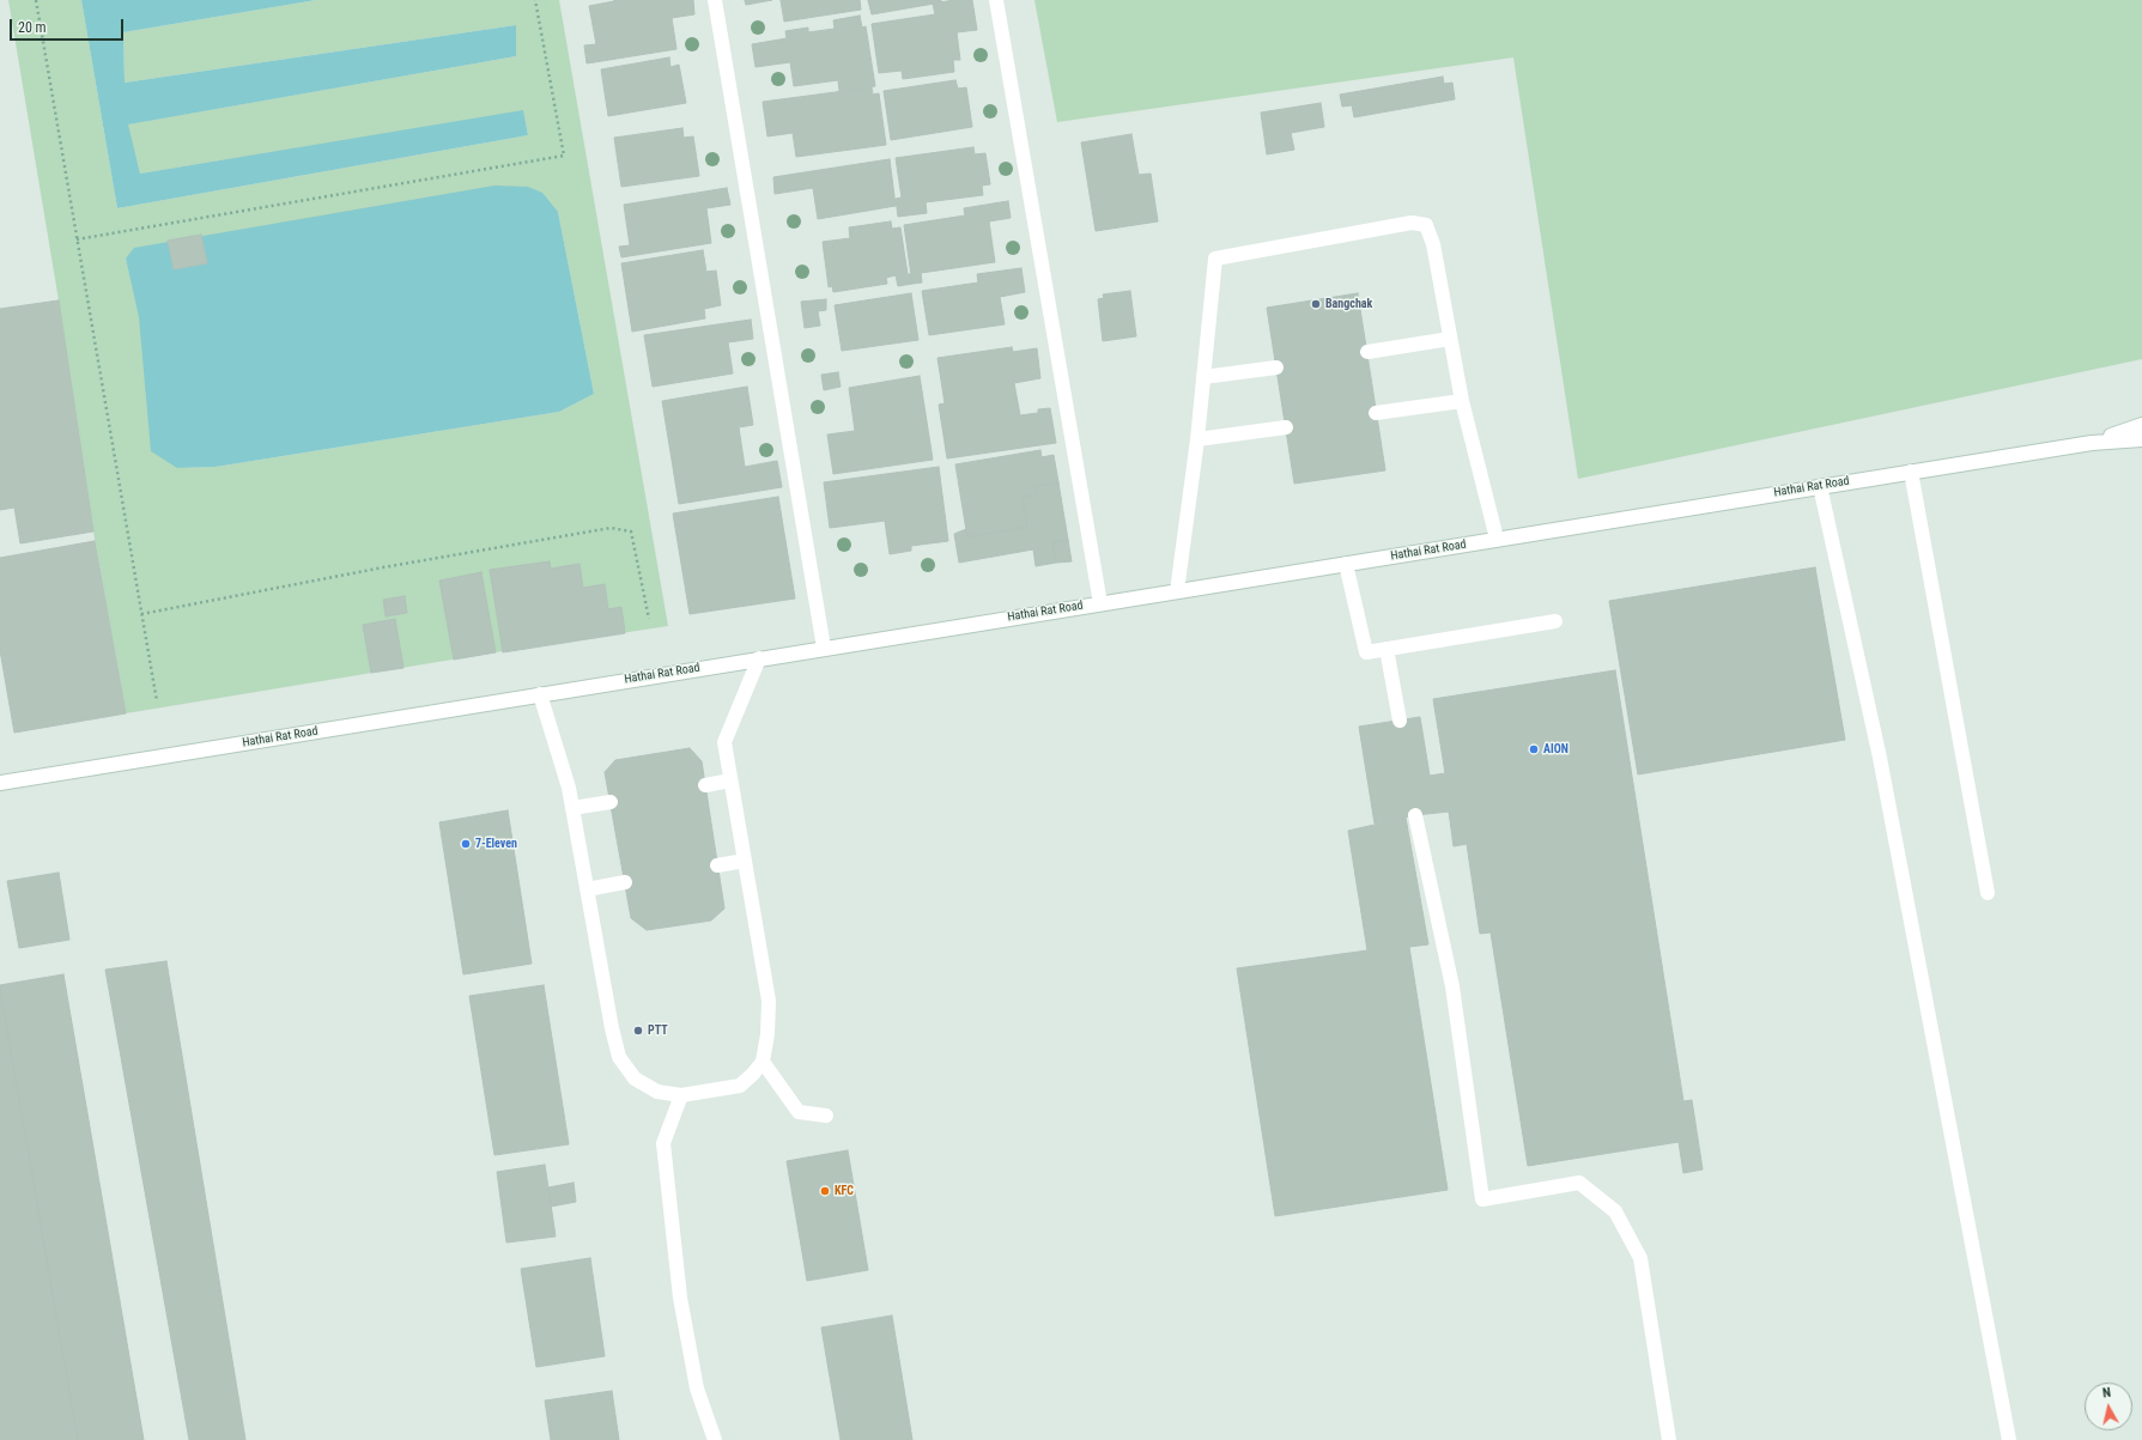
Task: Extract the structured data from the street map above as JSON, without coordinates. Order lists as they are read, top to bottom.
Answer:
{
  "streets": {
    "main road": ["Hathai Rat Road"]
  },
  "places": [
    "Bangchak",
    "AION",
    "7-Eleven",
    "PTT",
    "KFC"
  ],
  "scale_bar": "20 m",
  "north": "top"
}
